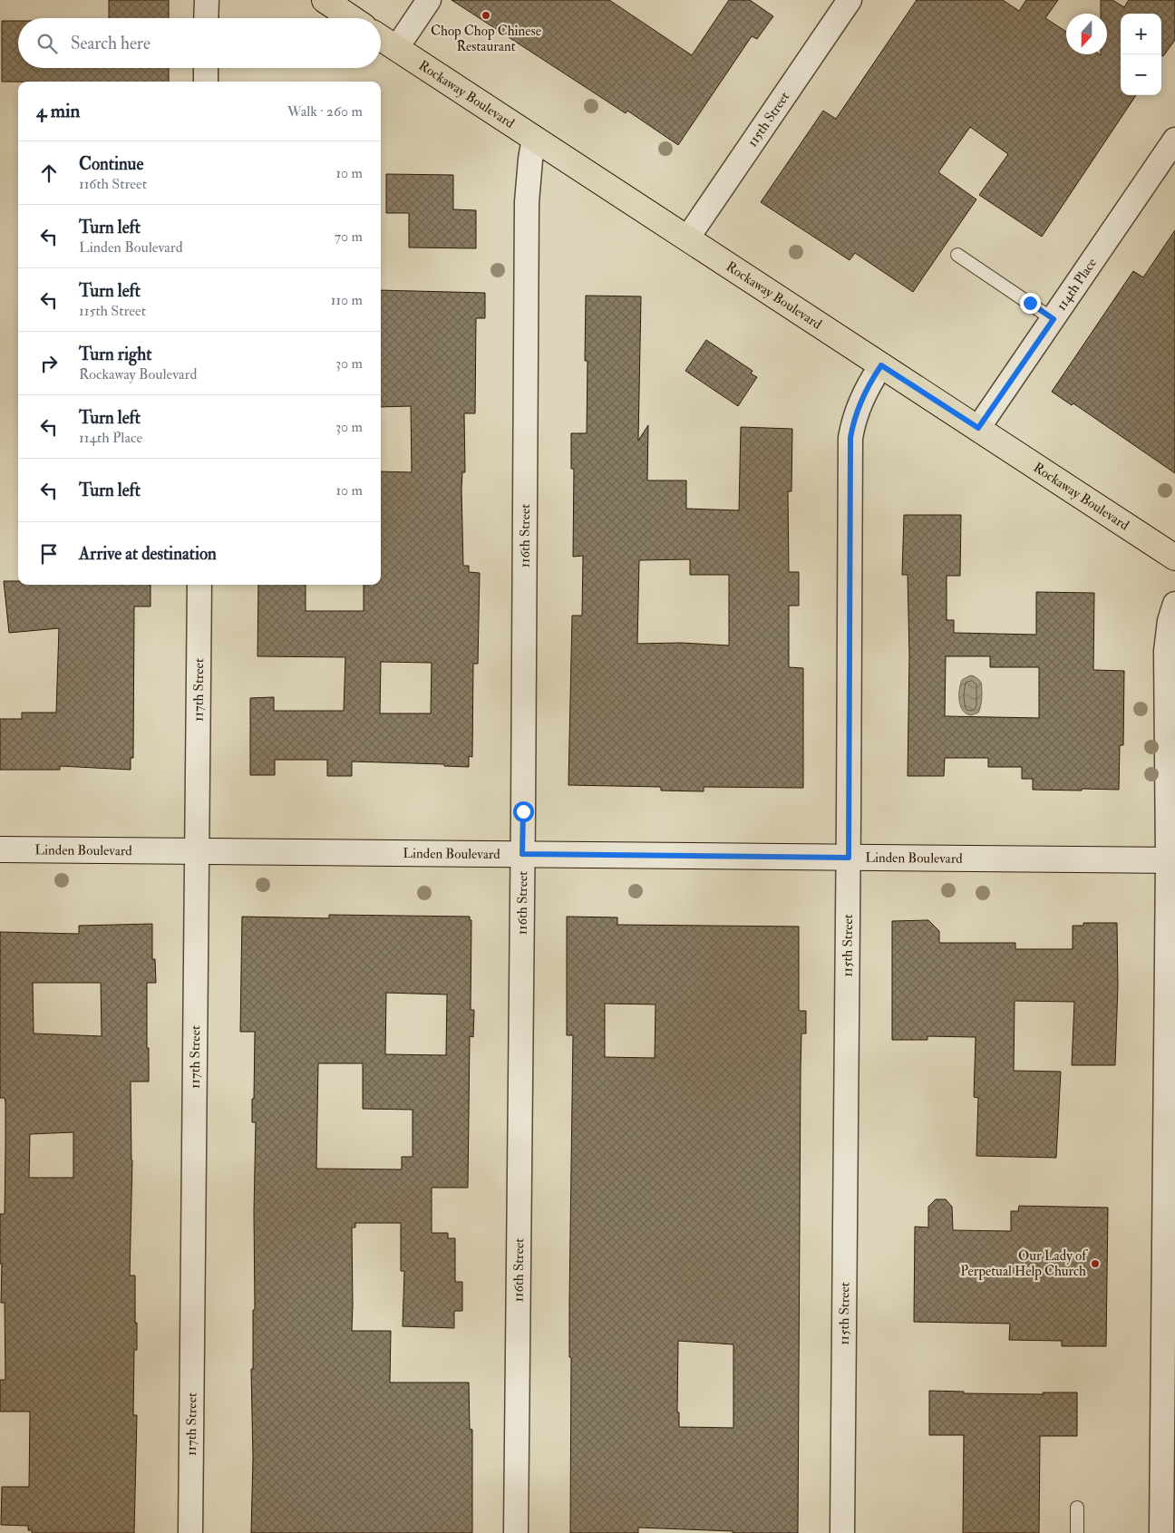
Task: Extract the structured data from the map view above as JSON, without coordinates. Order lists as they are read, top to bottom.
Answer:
{
  "streets": {
    "main road": ["Rockaway Boulevard", "Linden Boulevard"],
    "street": [
      "115th Street",
      "114th Place",
      "116th Street",
      "117th Street"
    ]
  },
  "crossings": [
    ["Rockaway Boulevard", "115th Street"],
    ["Rockaway Boulevard", "114th Place"],
    ["Rockaway Boulevard", "116th Street"],
    ["115th Street", "Linden Boulevard"],
    ["116th Street", "Linden Boulevard"],
    ["117th Street", "Linden Boulevard"]
  ],
  "places": ["Chop Chop Chinese Restaurant", "Our Lady of Perpetual Help Church"],
  "north": "bottom",
  "page": {
    "map_buttons": ["+", "−"],
    "search": "Search here",
    "heading": ["4 min", "Walk · 260 m"],
    "list": [
      ["Continue", "116th Street", "10 m"],
      ["Turn left", "Linden Boulevard", "70 m"],
      ["Turn left", "115th Street", "110 m"],
      ["Turn right", "Rockaway Boulevard", "30 m"],
      ["Turn left", "114th Place", "30 m"],
      ["Turn left", "10 m"],
      "Arrive at destination"
    ]
  }
}
